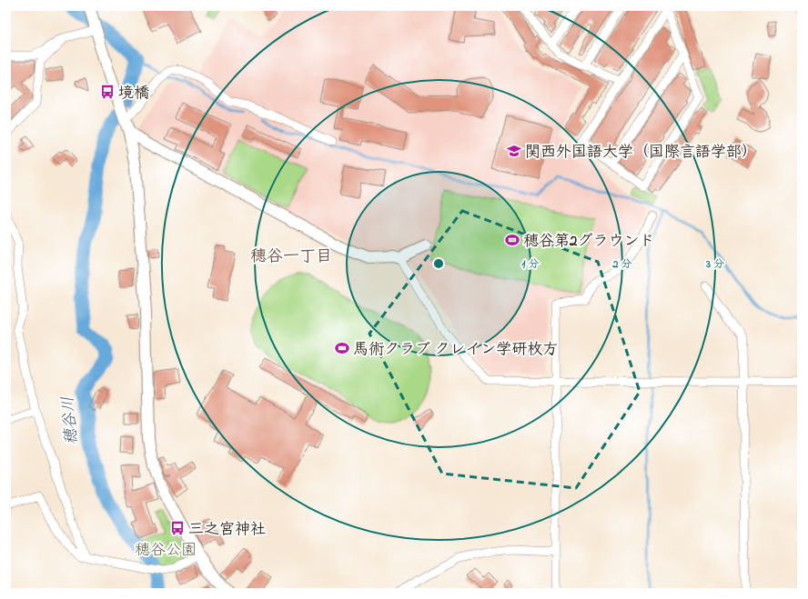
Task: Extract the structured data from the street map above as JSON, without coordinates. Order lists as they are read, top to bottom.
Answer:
{
  "districts": ["穂谷一丁目"],
  "water": ["穂谷川"],
  "parks": ["穂谷公園"],
  "places": {
    "bus stop": ["境橋", "三之宮神社"],
    "school or university": ["関西外国語大学（国際言語学部）"],
    "sports": ["穂谷第2グラウンド", "馬術クラブ クレイン学研枚方"]
  },
  "rings": ["1 分", "2 分", "3 分"]
}
